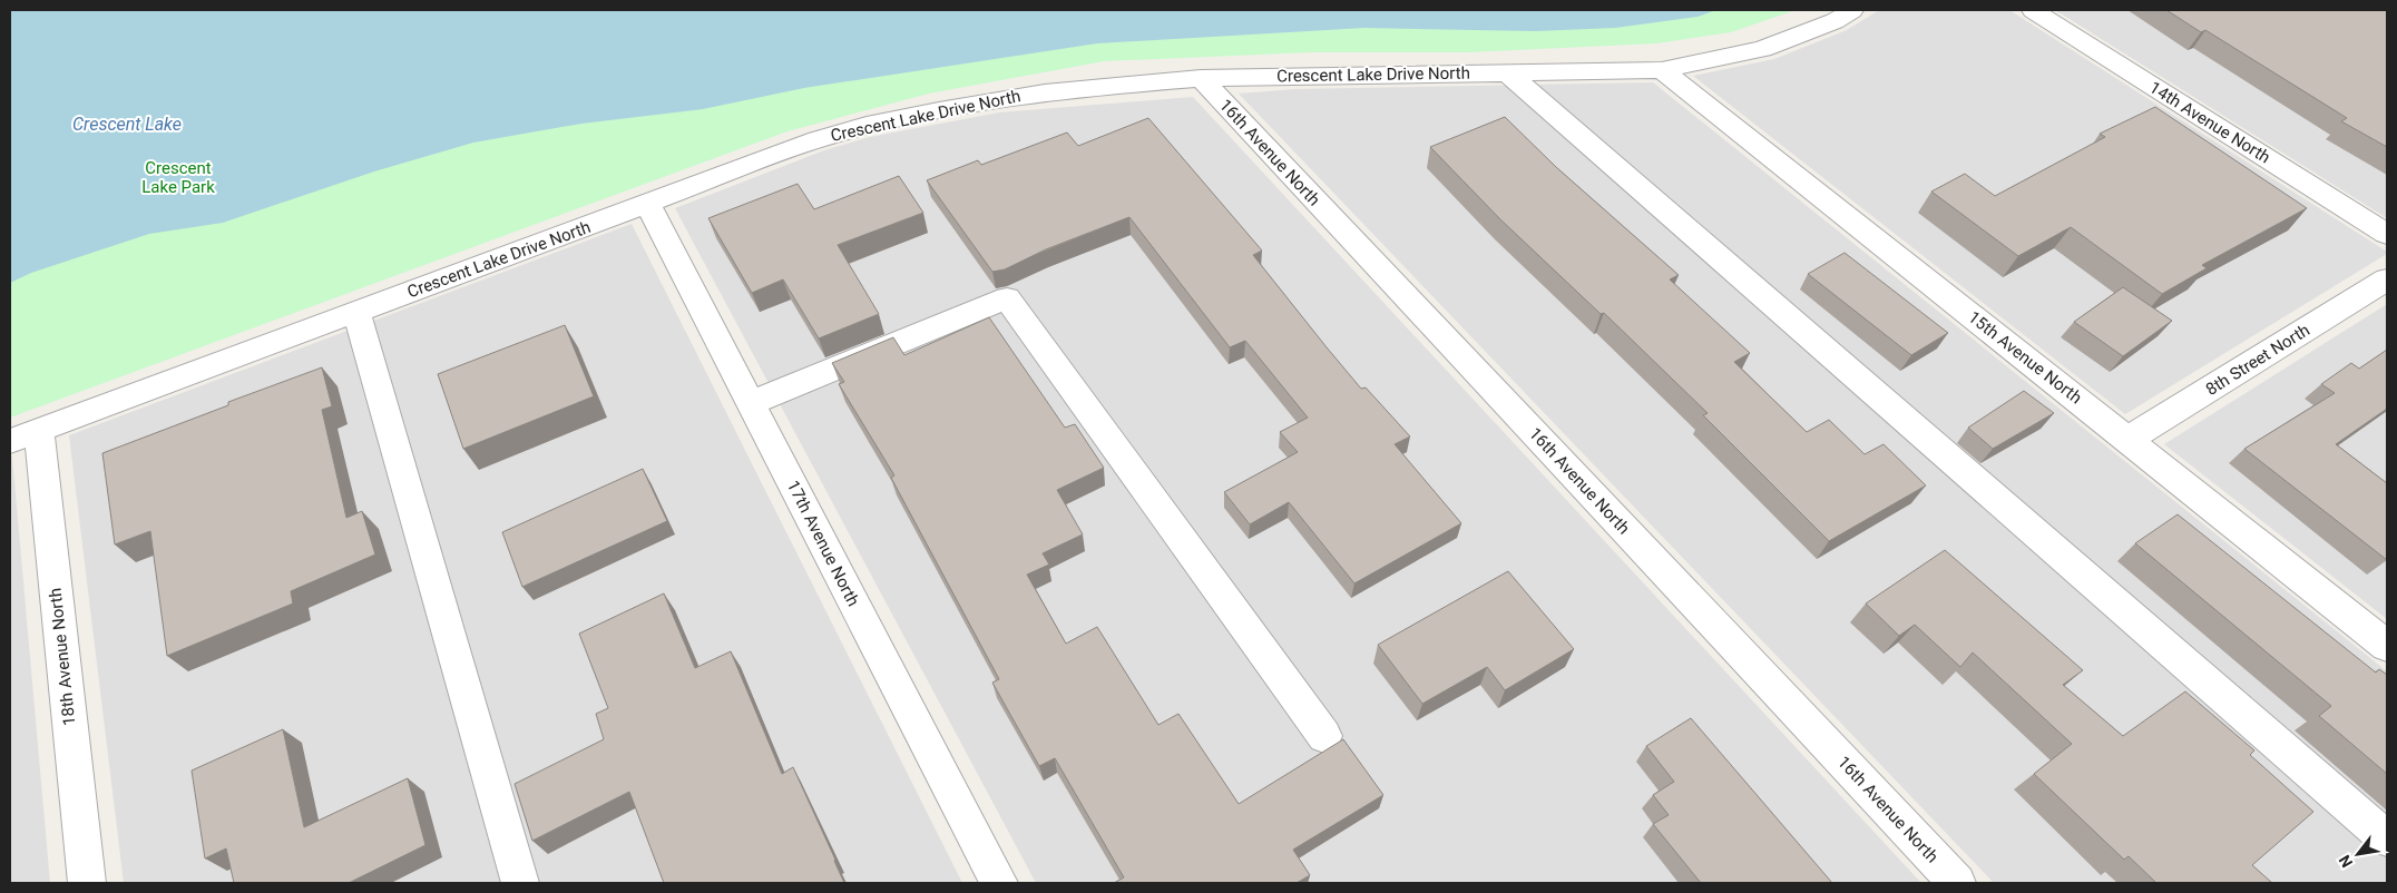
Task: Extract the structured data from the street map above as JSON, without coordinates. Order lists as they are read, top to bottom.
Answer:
{
  "streets": {
    "street": [
      "Crescent Lake Drive North",
      "14th Avenue North",
      "16th Avenue North",
      "15th Avenue North",
      "8th Street North",
      "17th Avenue North",
      "18th Avenue North"
    ]
  },
  "crossings": [
    ["Crescent Lake Drive North", "16th Avenue North"],
    ["Crescent Lake Drive North", "15th Avenue North"],
    ["Crescent Lake Drive North", "17th Avenue North"],
    ["Crescent Lake Drive North", "18th Avenue North"],
    ["15th Avenue North", "8th Street North"]
  ],
  "water": ["Crescent Lake"],
  "parks": ["Crescent Lake Park"],
  "north": "bottom left"
}
